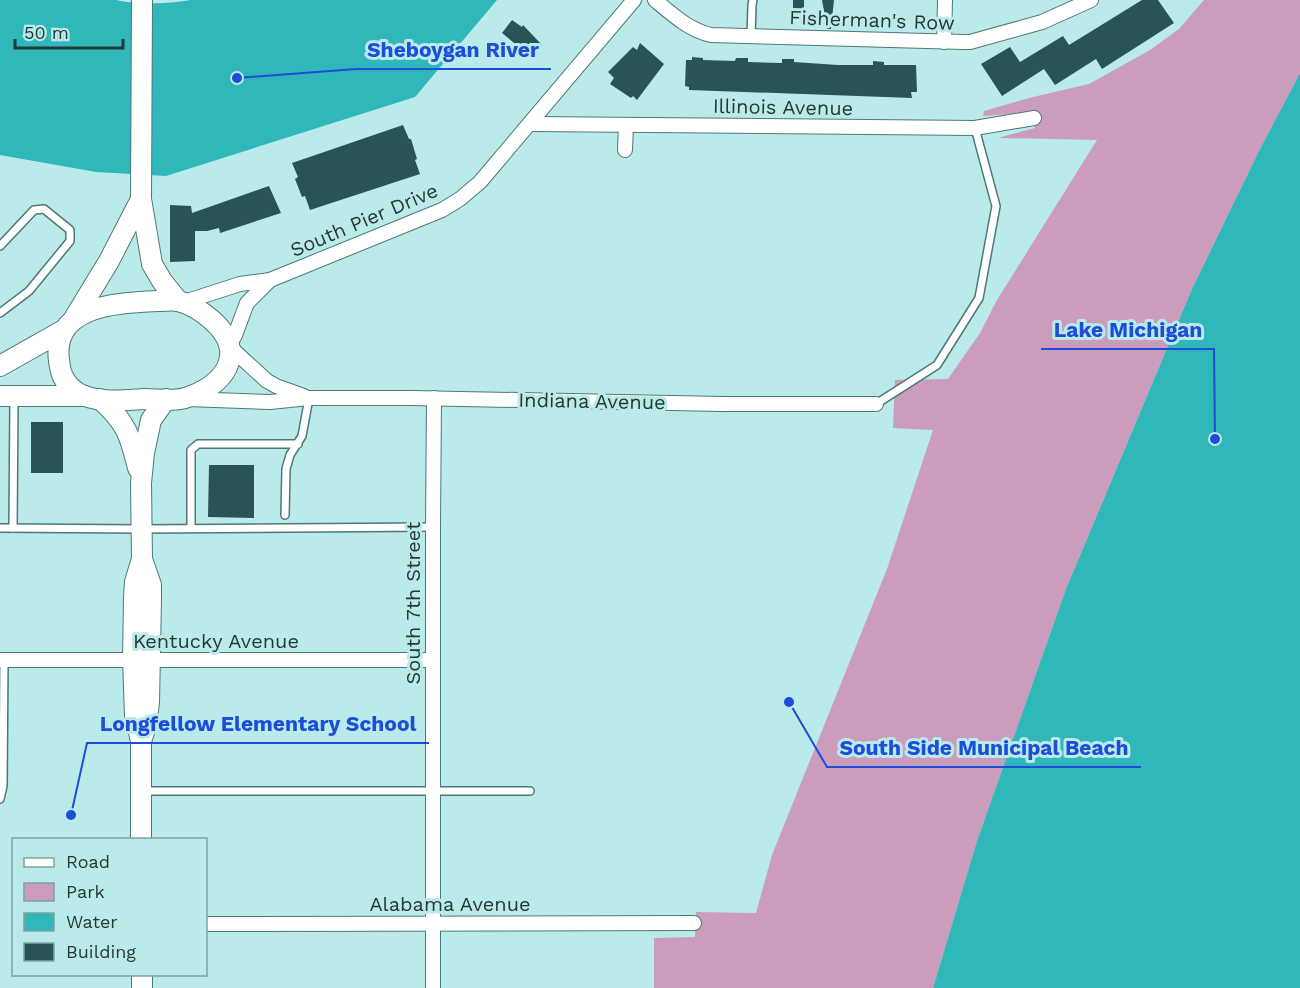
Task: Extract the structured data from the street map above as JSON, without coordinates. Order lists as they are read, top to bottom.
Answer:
{
  "streets": {
    "street": [
      "Fisherman's Row",
      "Illinois Avenue",
      "South Pier Drive",
      "Indiana Avenue",
      "South 7th Street",
      "Kentucky Avenue",
      "Alabama Avenue"
    ]
  },
  "crossings": [
    ["Illinois Avenue", "South Pier Drive"],
    ["South Pier Drive", "Indiana Avenue"],
    ["Indiana Avenue", "South 7th Street"],
    ["South 7th Street", "Kentucky Avenue"],
    ["South 7th Street", "Alabama Avenue"]
  ],
  "places": [
    "Sheboygan River",
    "Lake Michigan",
    "South Side Municipal Beach",
    "Longfellow Elementary School"
  ],
  "legend": [
    "Road",
    "Park",
    "Water",
    "Building"
  ],
  "scale_bar": "50 m"
}
